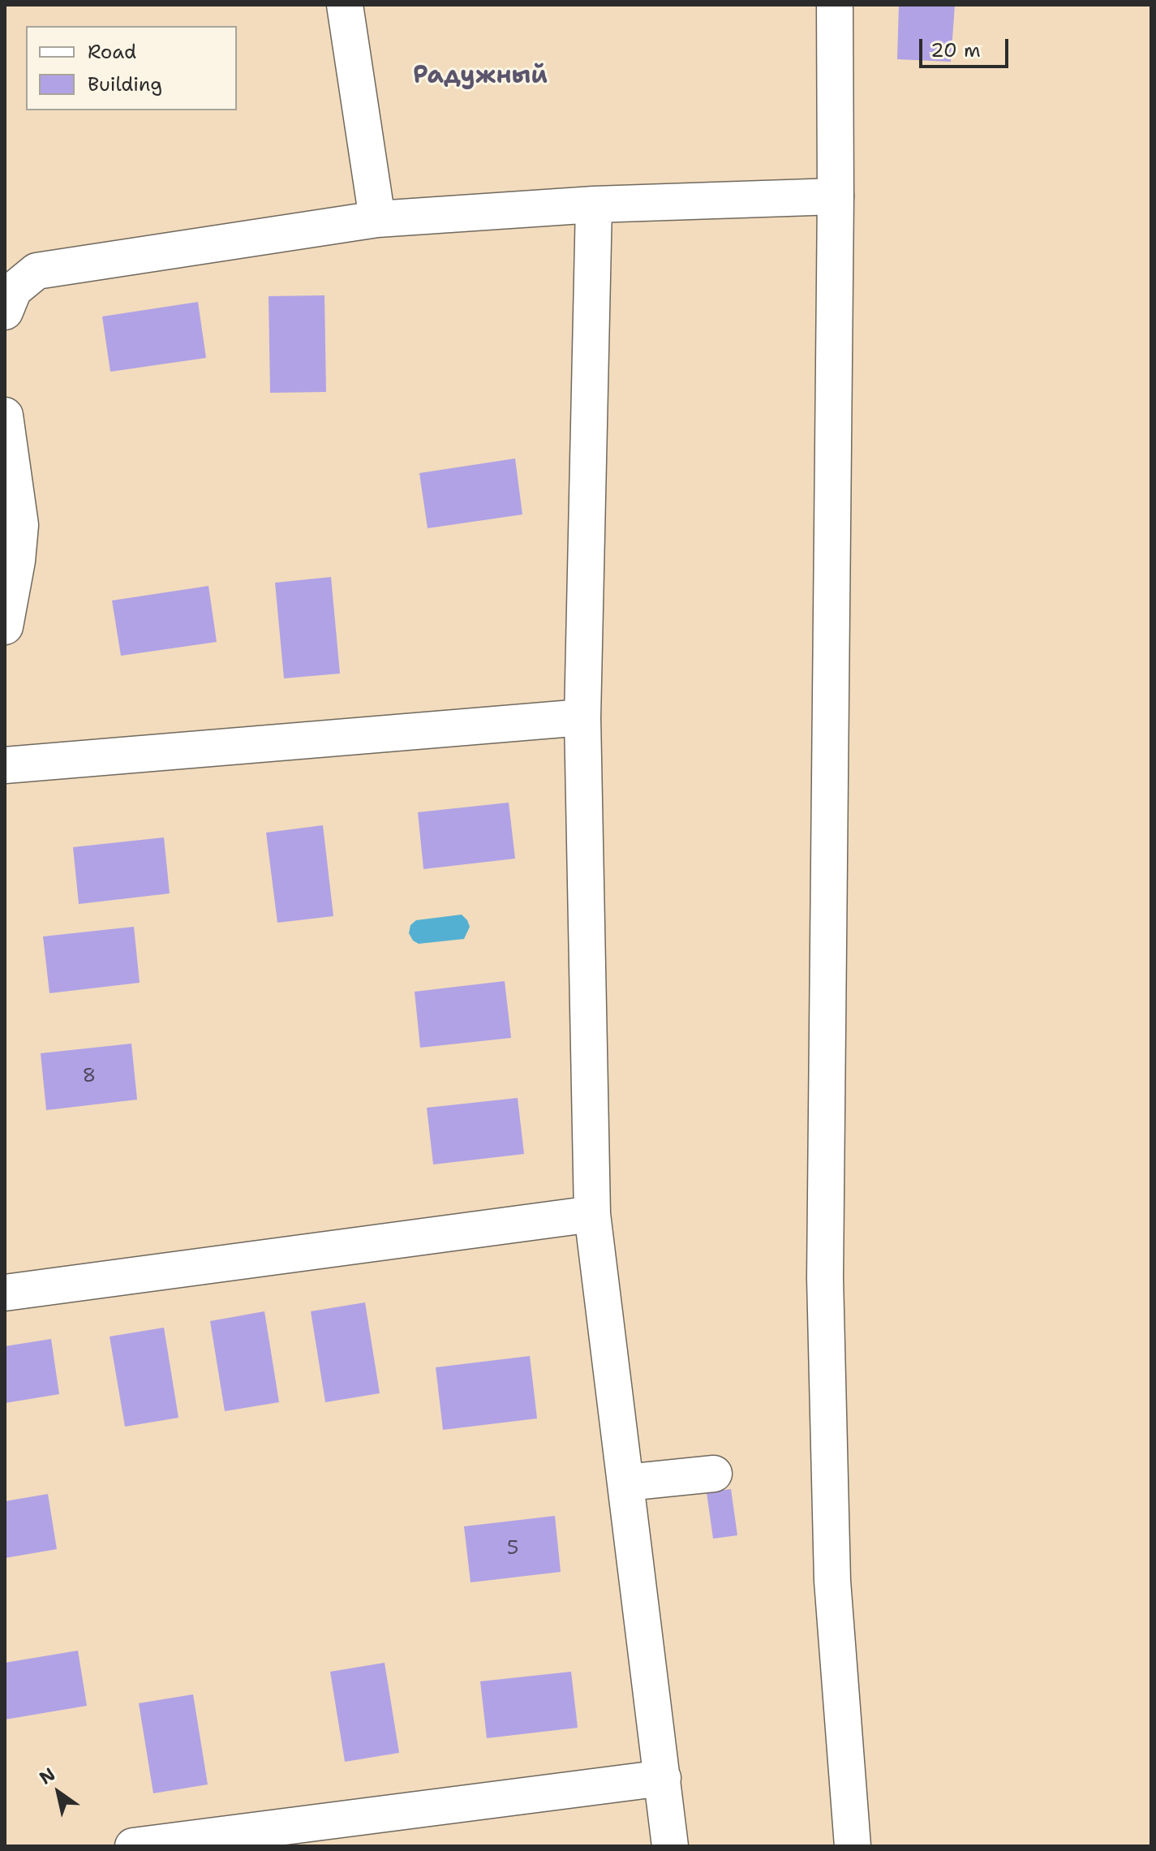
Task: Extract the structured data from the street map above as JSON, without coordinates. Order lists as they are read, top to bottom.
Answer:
{
  "districts": ["Радужный"],
  "house_numbers": ["8", "5"],
  "legend": ["Road", "Building"],
  "scale_bar": "20 m",
  "north": "top left"
}
